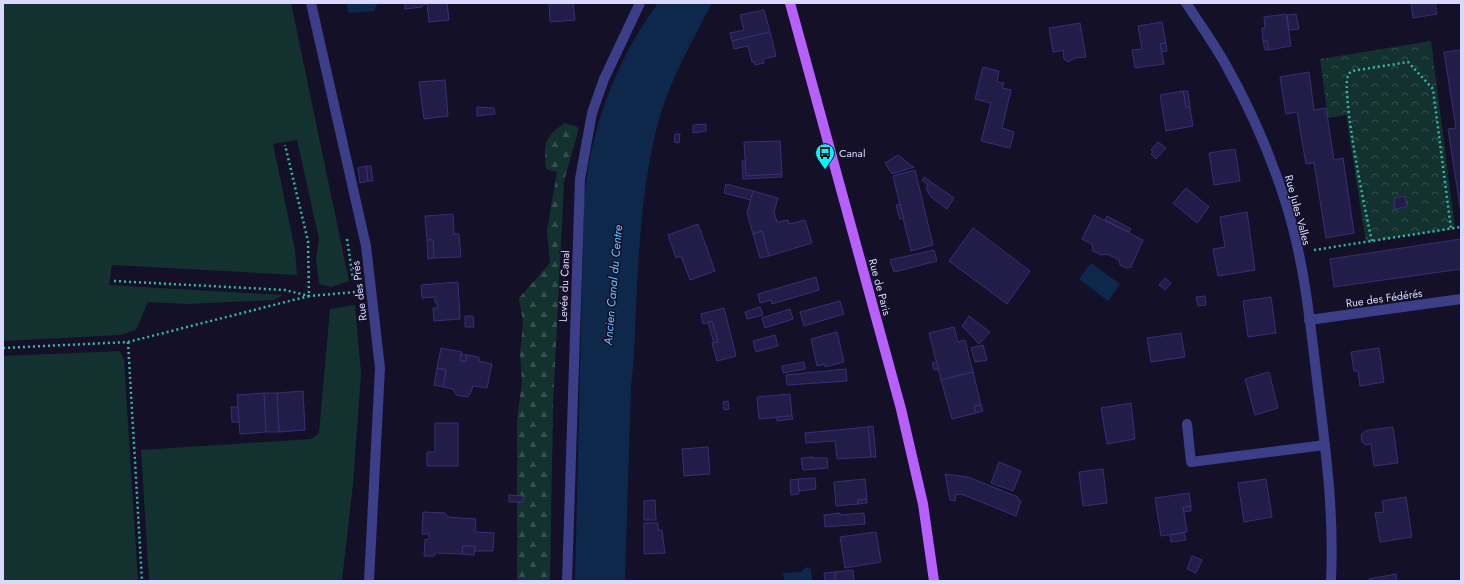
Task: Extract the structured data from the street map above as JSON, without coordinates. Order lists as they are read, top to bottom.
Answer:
{
  "streets": {
    "main road": ["Rue de Paris"],
    "street": [
      "Rue Jules Valles",
      "Levée du Canal",
      "Rue des Prés",
      "Rue des Fédérés"
    ]
  },
  "crossings": [
    ["Rue Jules Valles", "Rue des Fédérés"]
  ],
  "water": ["Ancien Canal du Centre"],
  "places": {
    "bus stop": ["Canal"]
  }
}
